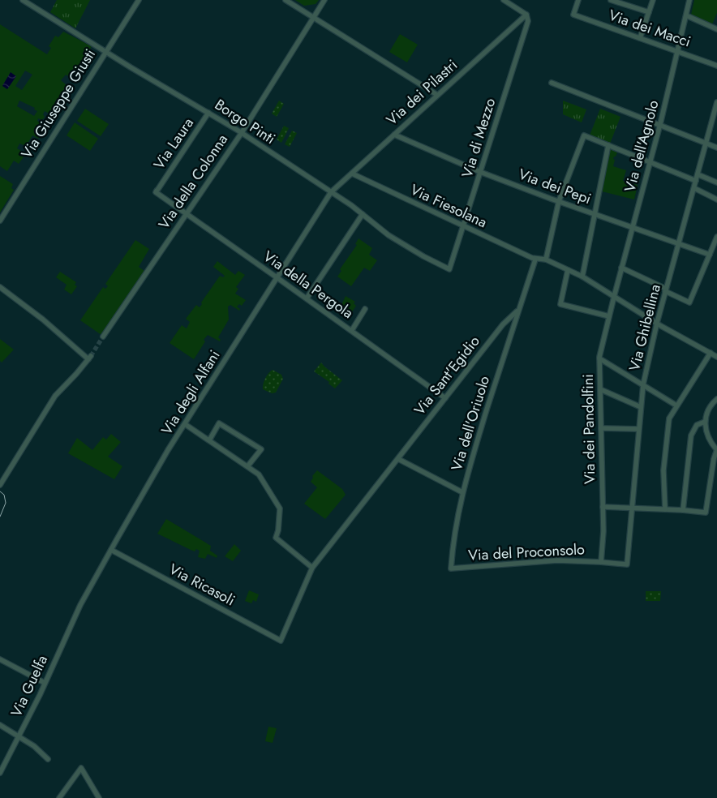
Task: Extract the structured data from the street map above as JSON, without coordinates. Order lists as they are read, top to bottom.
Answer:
{
  "streets": {
    "street": [
      "Via dei Macci",
      "Via dei Pilastri",
      "Via Giuseppe Giusti",
      "Borgo Pinti",
      "Via di Mezzo",
      "Via Laura",
      "Via dell'Agnolo",
      "Via della Colonna",
      "Via dei Pepi",
      "Via Fiesolana",
      "Via della Pergola",
      "Via Ghibellina",
      "Via Sant'Egidio",
      "Via degli Alfani",
      "Via dell'Oriuolo",
      "Via dei Pandolfini",
      "Via del Proconsolo",
      "Via Ricasoli",
      "Via Guelfa"
    ]
  },
  "crossings": [
    ["Via dei Macci", "Via dell'Agnolo"],
    ["Via dei Pilastri", "Borgo Pinti"],
    ["Via dei Pilastri", "Via di Mezzo"],
    ["Via dei Pilastri", "Via dei Pepi"],
    ["Via dei Pilastri", "Via Fiesolana"],
    ["Via dei Pilastri", "Via degli Alfani"],
    ["Via Giuseppe Giusti", "Borgo Pinti"],
    ["Borgo Pinti", "Via di Mezzo"],
    ["Borgo Pinti", "Via Laura"],
    ["Borgo Pinti", "Via della Colonna"],
    ["Borgo Pinti", "Via degli Alfani"],
    ["Via di Mezzo", "Via dei Pepi"],
    ["Via di Mezzo", "Via Fiesolana"],
    ["Via Laura", "Via della Pergola"],
    ["Via dell'Agnolo", "Via dei Pepi"],
    ["Via dell'Agnolo", "Via dei Pandolfini"],
    ["Via della Colonna", "Via della Pergola"],
    ["Via dei Pepi", "Via Ghibellina"],
    ["Via Fiesolana", "Via dell'Oriuolo"],
    ["Via della Pergola", "Via Sant'Egidio"],
    ["Via della Pergola", "Via degli Alfani"],
    ["Via Ghibellina", "Via del Proconsolo"],
    ["Via Sant'Egidio", "Via dell'Oriuolo"],
    ["Via Sant'Egidio", "Via Ricasoli"],
    ["Via degli Alfani", "Via Ricasoli"],
    ["Via degli Alfani", "Via Guelfa"],
    ["Via dell'Oriuolo", "Via del Proconsolo"],
    ["Via dei Pandolfini", "Via del Proconsolo"]
  ]
}
